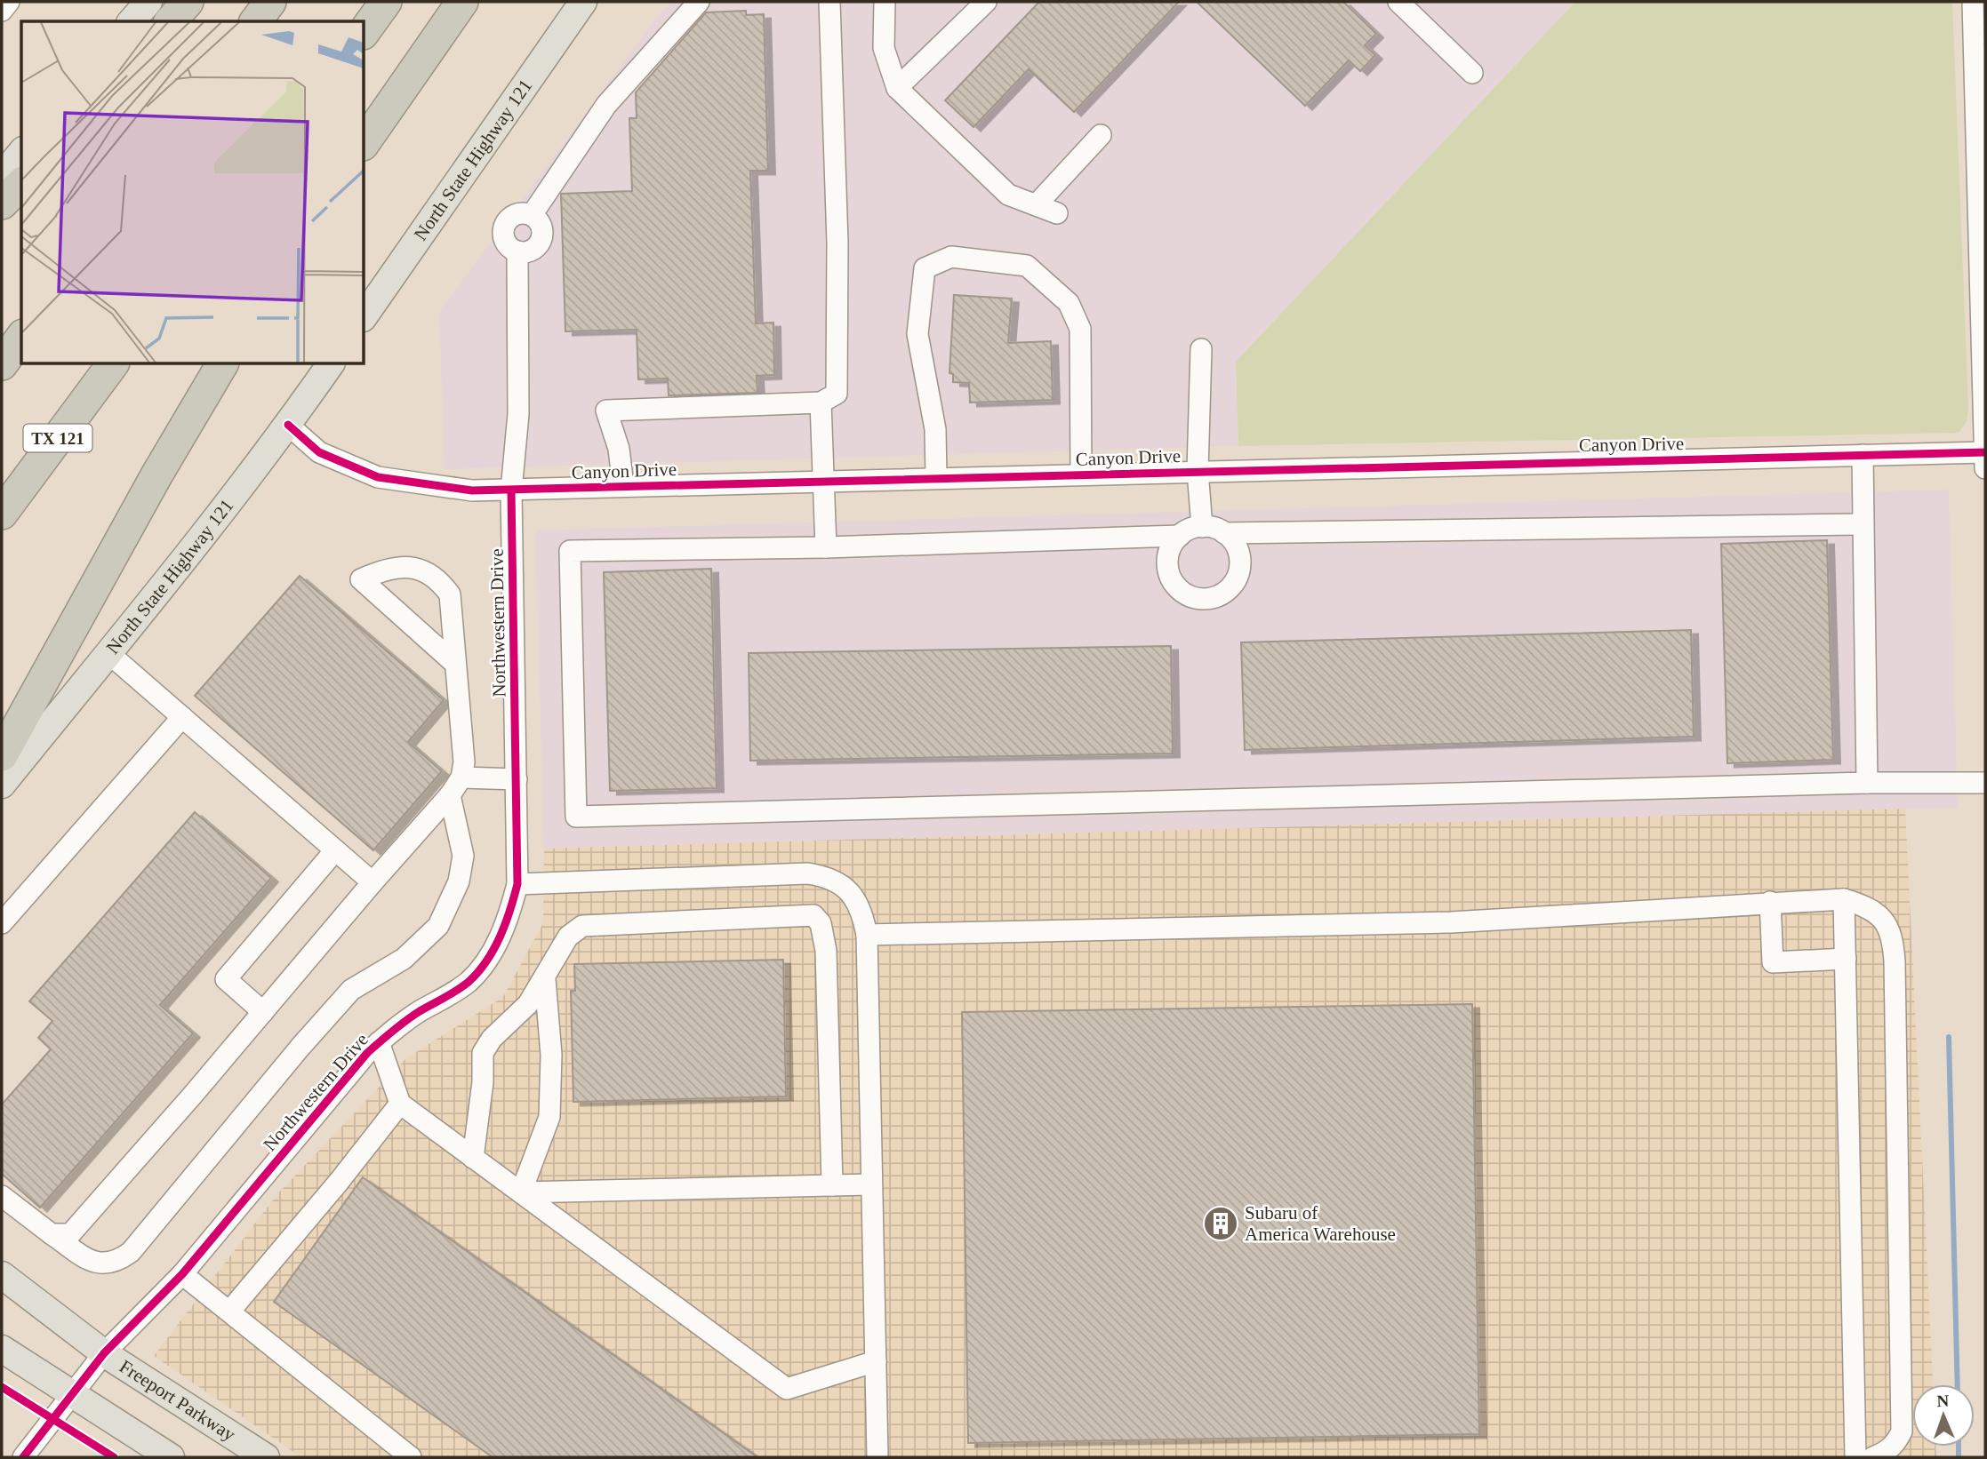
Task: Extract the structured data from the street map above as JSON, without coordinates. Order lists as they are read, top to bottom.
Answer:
{
  "streets": {
    "highway": ["TX 121"],
    "main road": ["North State Highway 121", "Freeport Parkway"],
    "street": ["Canyon Drive", "Northwestern Drive"]
  },
  "crossings": [
    ["North State Highway 121", "Canyon Drive"],
    ["Canyon Drive", "Northwestern Drive"],
    ["Northwestern Drive", "Freeport Parkway"]
  ],
  "places": {
    "building": ["Subaru of America Warehouse"]
  },
  "north": "top"
}
